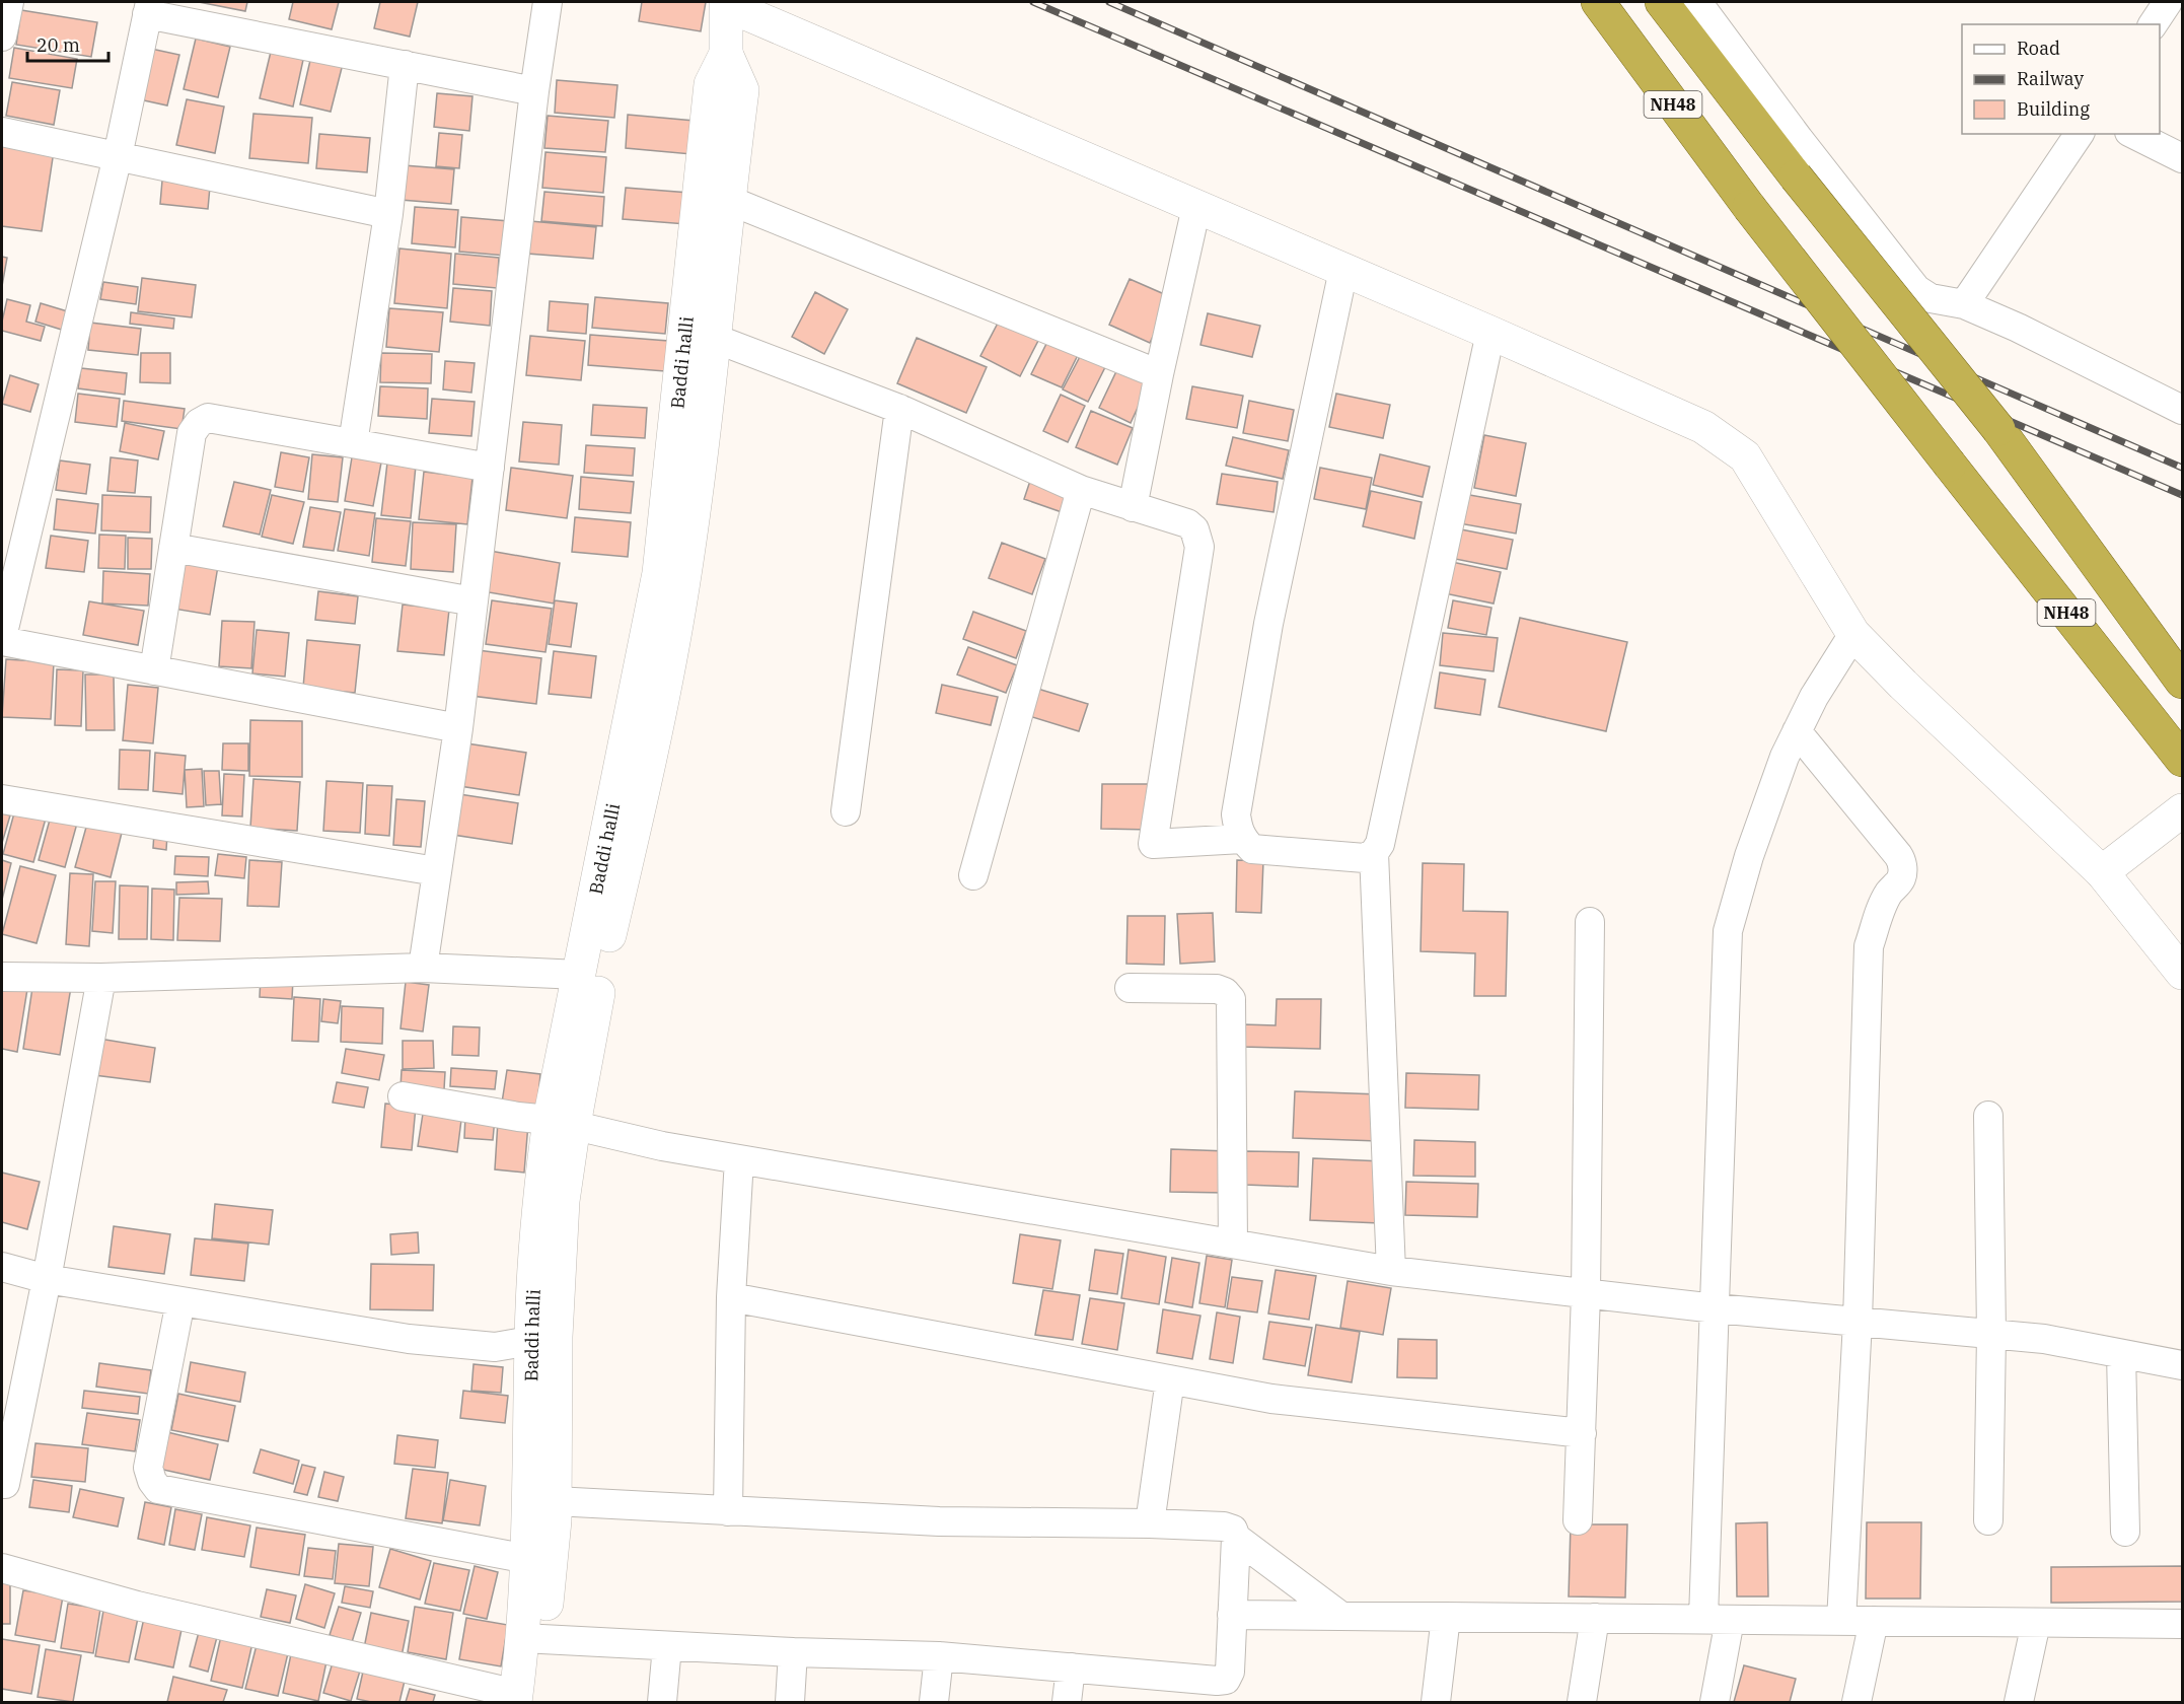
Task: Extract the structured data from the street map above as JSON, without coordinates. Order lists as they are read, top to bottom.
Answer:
{
  "streets": {
    "highway": ["NH48"],
    "street": ["Baddi halli"]
  },
  "legend": ["Road", "Railway", "Building"],
  "scale_bar": "20 m"
}
